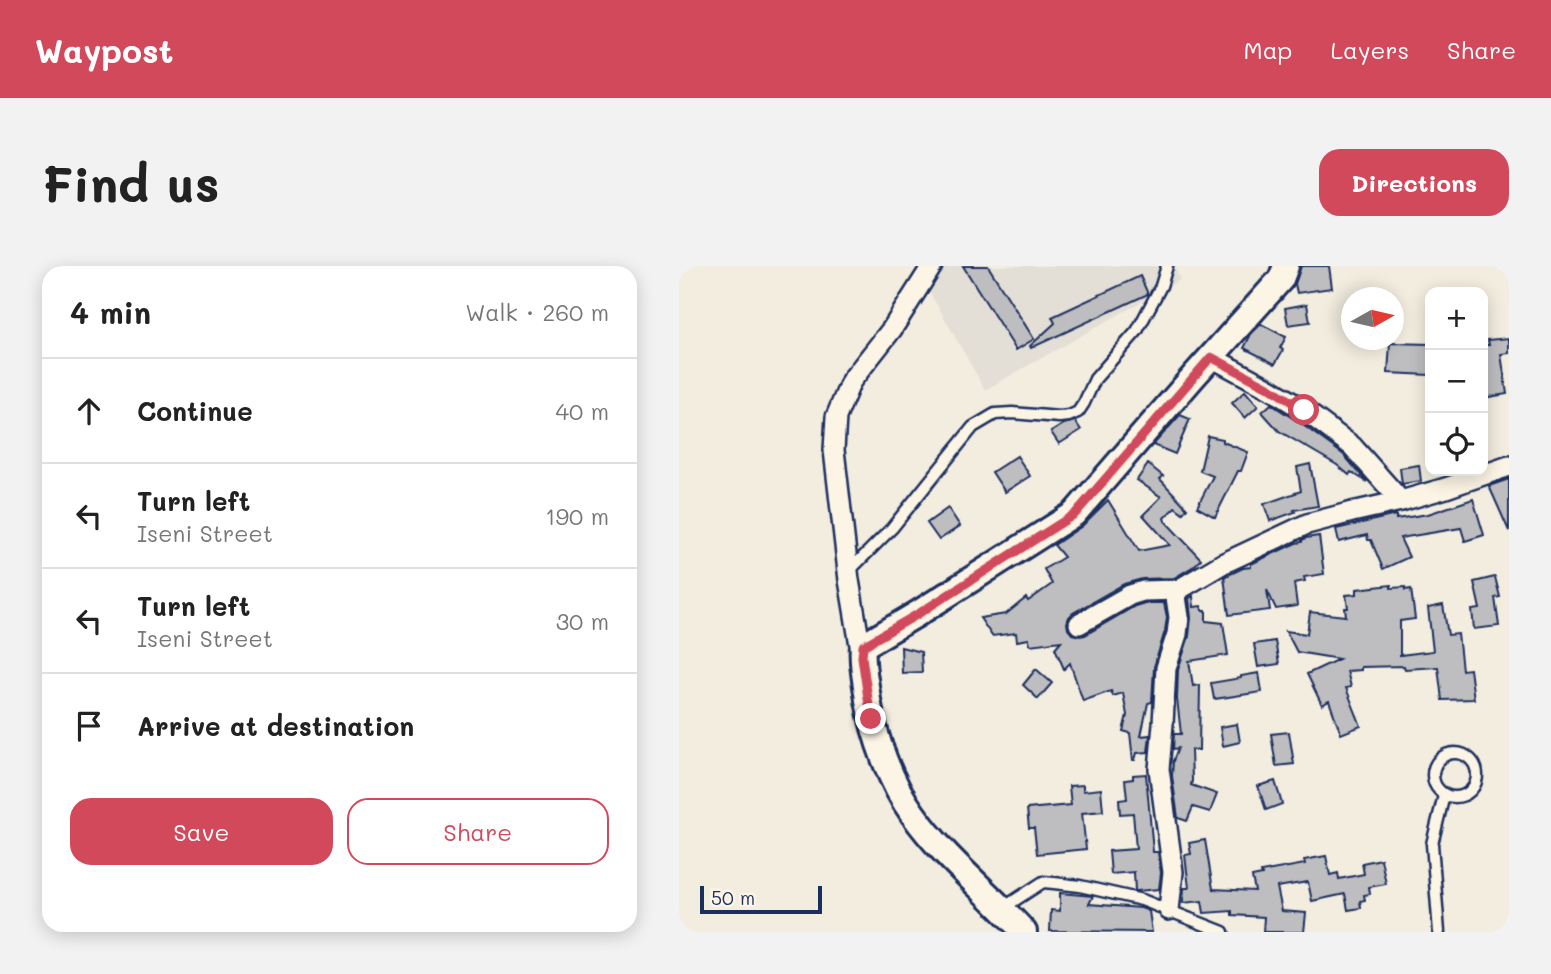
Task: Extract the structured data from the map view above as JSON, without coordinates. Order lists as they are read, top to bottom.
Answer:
{
  "scale_bar": "50 m",
  "north": "right",
  "page": {
    "header": "Waypost",
    "nav": ["Map", "Layers", "Share"],
    "buttons": [
      "Directions",
      ["Save", "Share"]
    ],
    "title": "Find us",
    "heading": ["4 min", "Walk · 260 m"],
    "map_buttons": ["+", "−"],
    "list": [
      ["Continue", "40 m"],
      ["Turn left", "Iseni Street", "190 m"],
      ["Turn left", "Iseni Street", "30 m"],
      "Arrive at destination"
    ],
    "scale": "50 m"
  }
}
